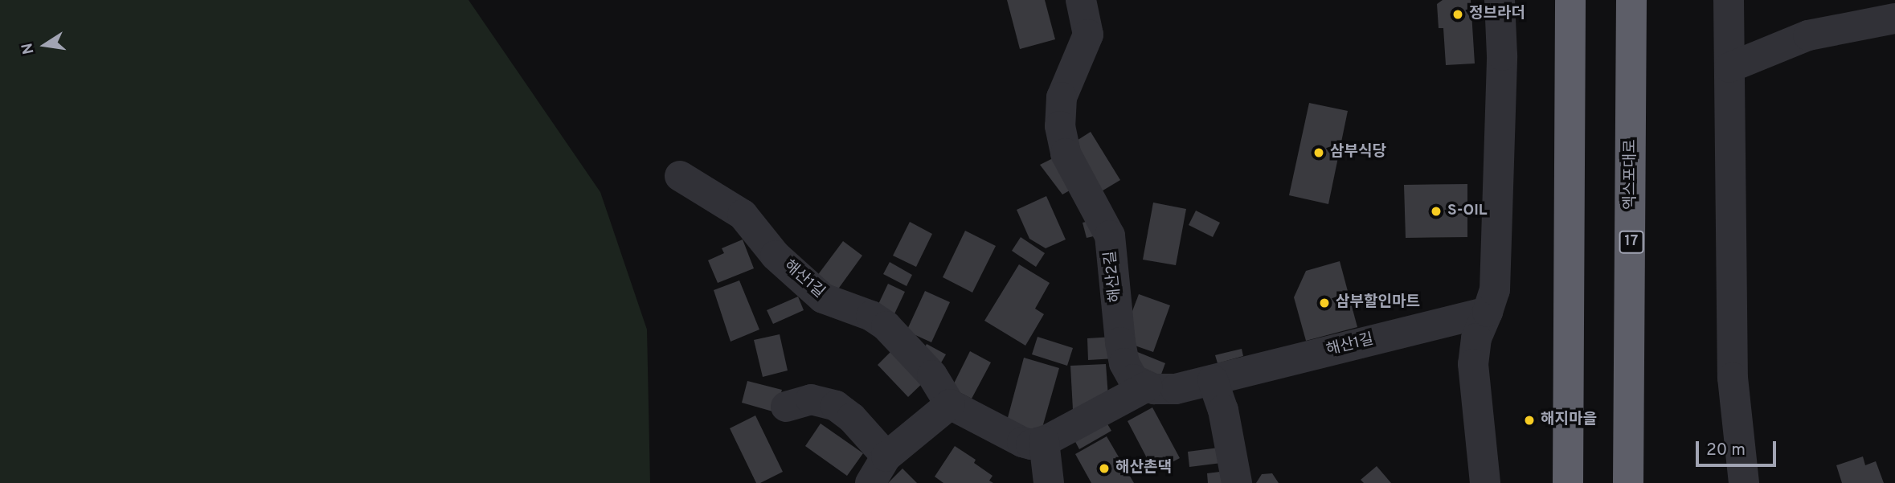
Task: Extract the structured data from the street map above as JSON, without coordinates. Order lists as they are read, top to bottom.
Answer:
{
  "streets": {
    "highway": ["엑스포대로", "17"],
    "street": ["해산2길", "해산1길"]
  },
  "places": [
    "정브라더",
    "삼부식당",
    "S-OIL",
    "삼부할인마트",
    "해지마을",
    "해산촌댁"
  ],
  "scale_bar": "20 m",
  "north": "left"
}
